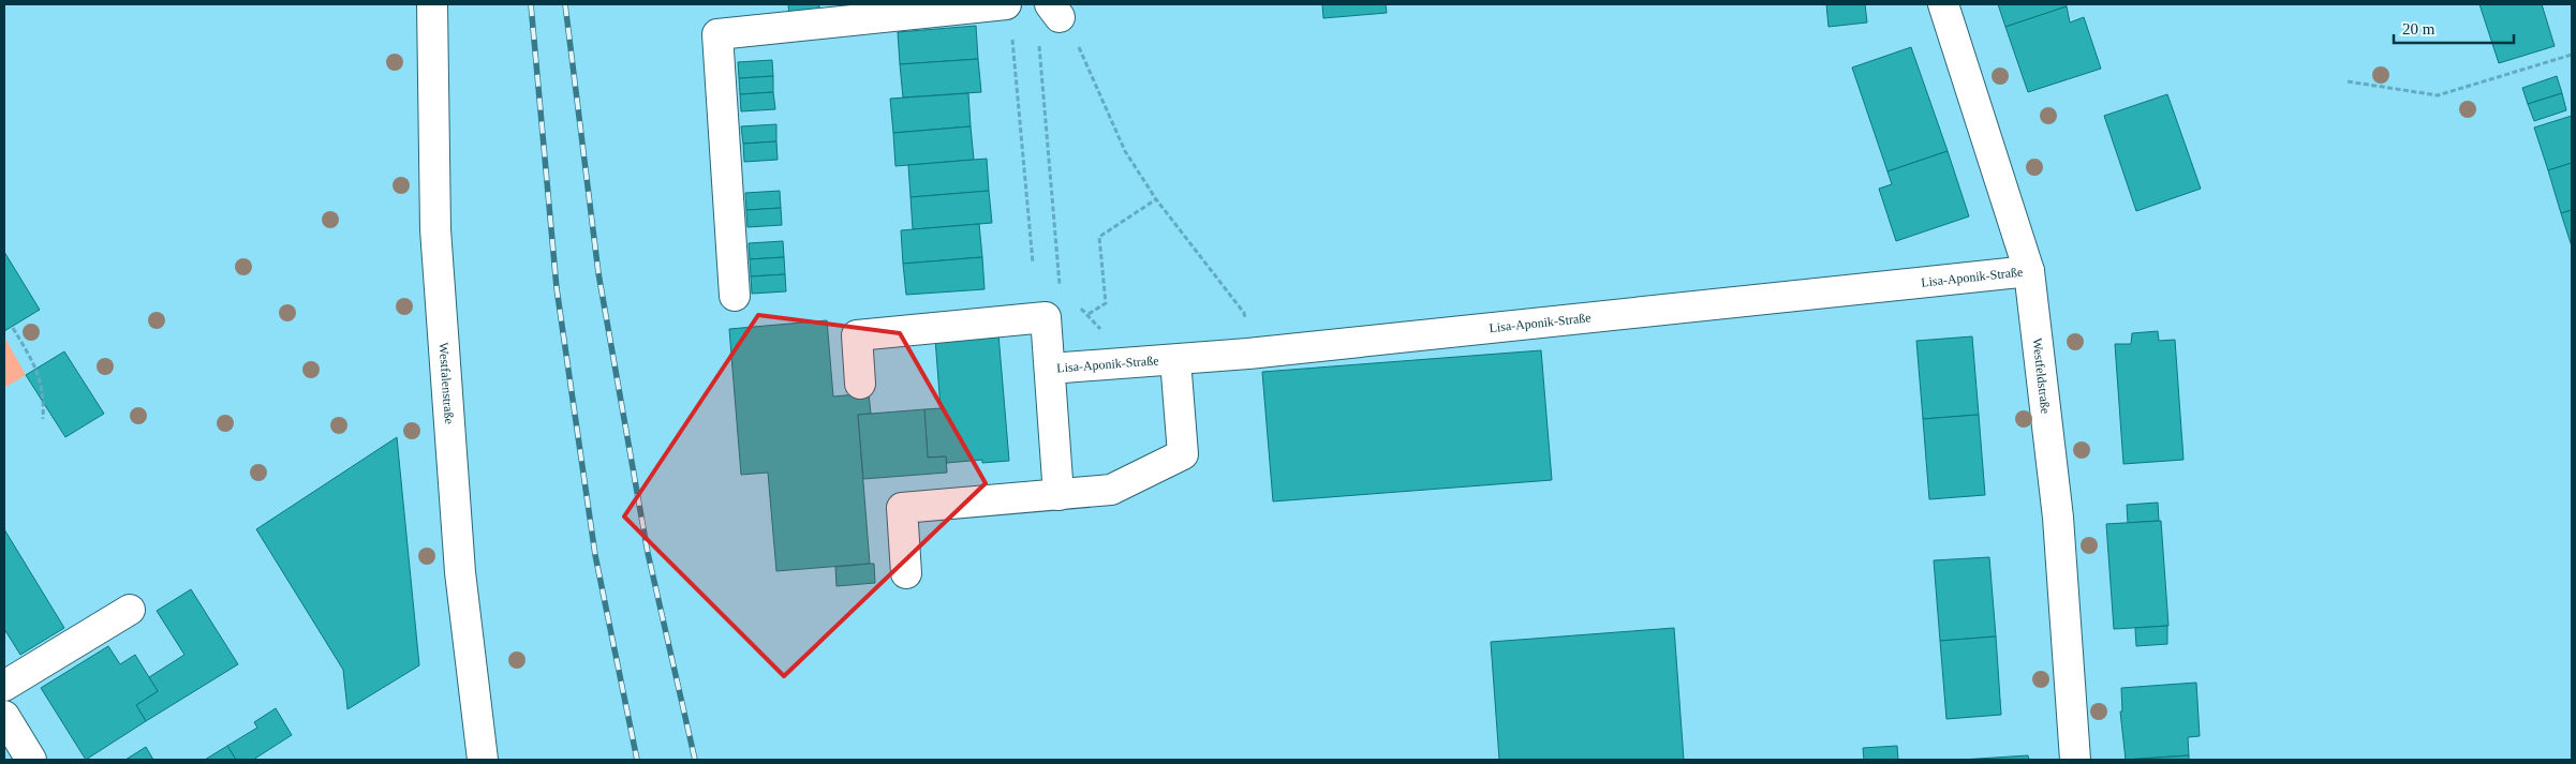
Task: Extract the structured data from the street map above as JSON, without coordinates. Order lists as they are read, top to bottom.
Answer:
{
  "streets": {
    "street": ["Lisa-Aponik-Straße", "Westfeldstraße", "Westfalenstraße"]
  },
  "crossings": [
    ["Lisa-Aponik-Straße", "Westfeldstraße"]
  ],
  "scale_bar": "20 m"
}
